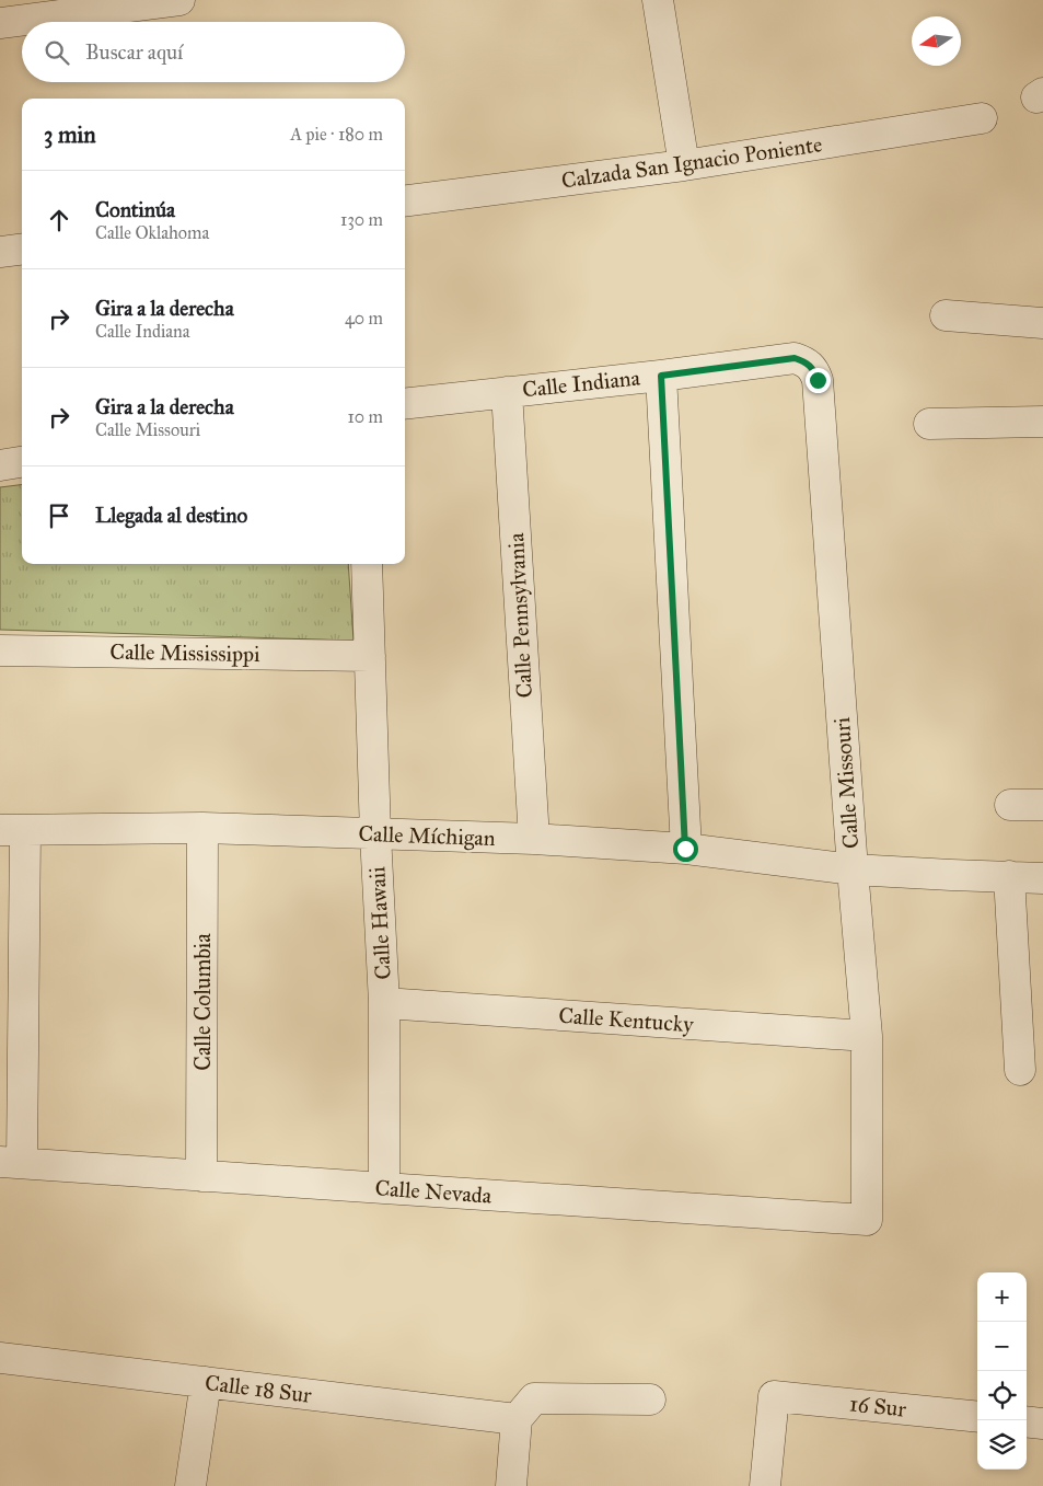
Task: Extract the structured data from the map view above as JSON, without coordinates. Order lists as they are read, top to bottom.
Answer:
{
  "streets": {
    "street": [
      "Calzada San Ignacio Poniente",
      "Calle Indiana",
      "Calle Pennsylvania",
      "Calle Mississippi",
      "Calle Missouri",
      "Calle Míchigan",
      "Calle Hawaii",
      "Calle Columbia",
      "Calle Kentucky",
      "Calle Nevada",
      "Calle 18 Sur",
      "16 Sur"
    ]
  },
  "crossings": [
    ["Calle Indiana", "Calle Pennsylvania"],
    ["Calle Indiana", "Calle Missouri"],
    ["Calle Pennsylvania", "Calle Míchigan"],
    ["Calle Mississippi", "Calle Hawaii"],
    ["Calle Missouri", "Calle Míchigan"],
    ["Calle Missouri", "Calle Kentucky"],
    ["Calle Missouri", "Calle Nevada"],
    ["Calle Míchigan", "Calle Hawaii"],
    ["Calle Míchigan", "Calle Columbia"],
    ["Calle Hawaii", "Calle Kentucky"],
    ["Calle Hawaii", "Calle Nevada"],
    ["Calle Columbia", "Calle Nevada"]
  ],
  "north": "left",
  "page": {
    "search": "Buscar aquí",
    "heading": ["3 min", "A pie · 180 m"],
    "list": [
      ["Continúa", "Calle Oklahoma", "130 m"],
      ["Gira a la derecha", "Calle Indiana", "40 m"],
      ["Gira a la derecha", "Calle Missouri", "10 m"],
      "Llegada al destino"
    ],
    "map_buttons": ["+", "−"]
  }
}
